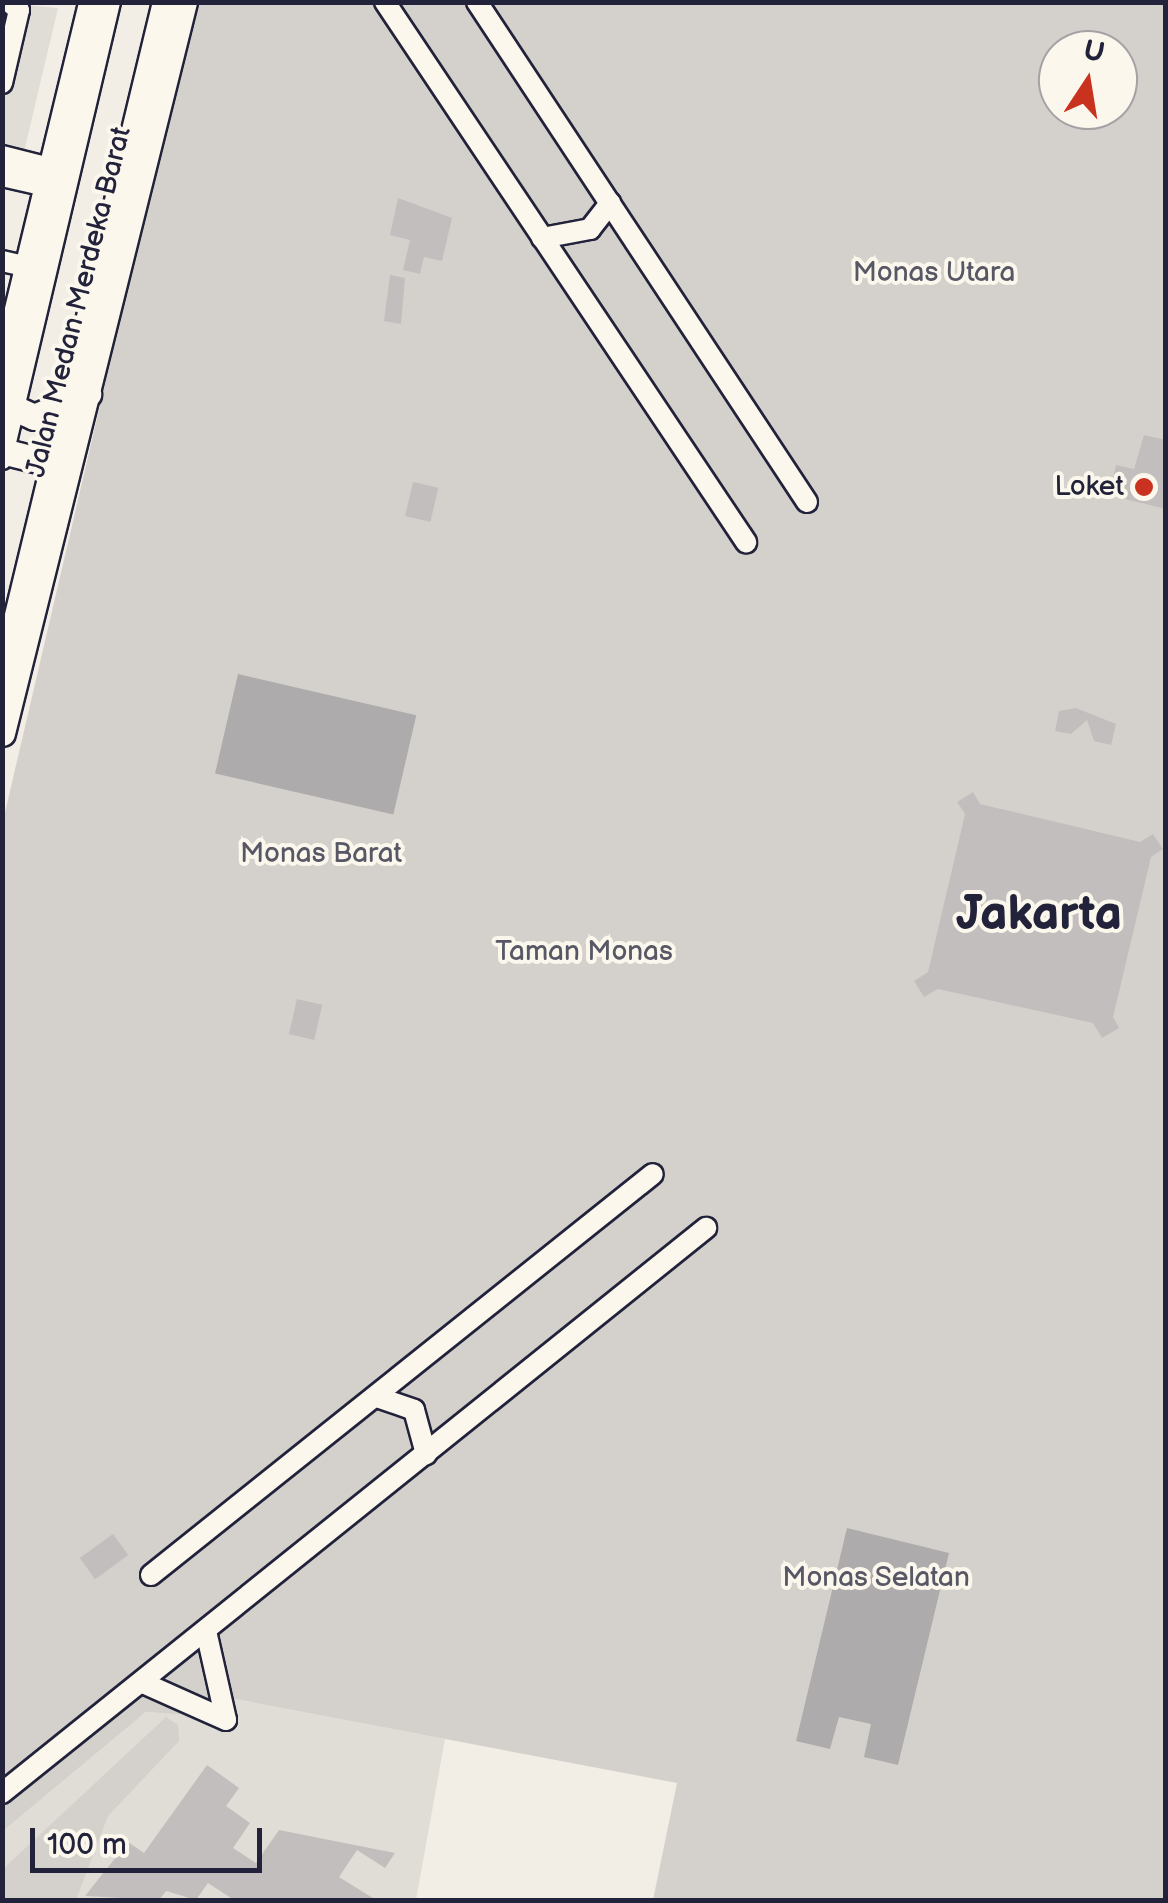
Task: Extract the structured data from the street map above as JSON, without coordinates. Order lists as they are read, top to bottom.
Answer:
{
  "streets": {
    "main road": ["Jalan Medan Merdeka Barat"]
  },
  "districts": ["Jakarta"],
  "parks": [
    "Monas Utara",
    "Monas Barat",
    "Taman Monas",
    "Monas Selatan"
  ],
  "places": ["Loket"],
  "scale_bar": "100 m",
  "north": "top"
}
